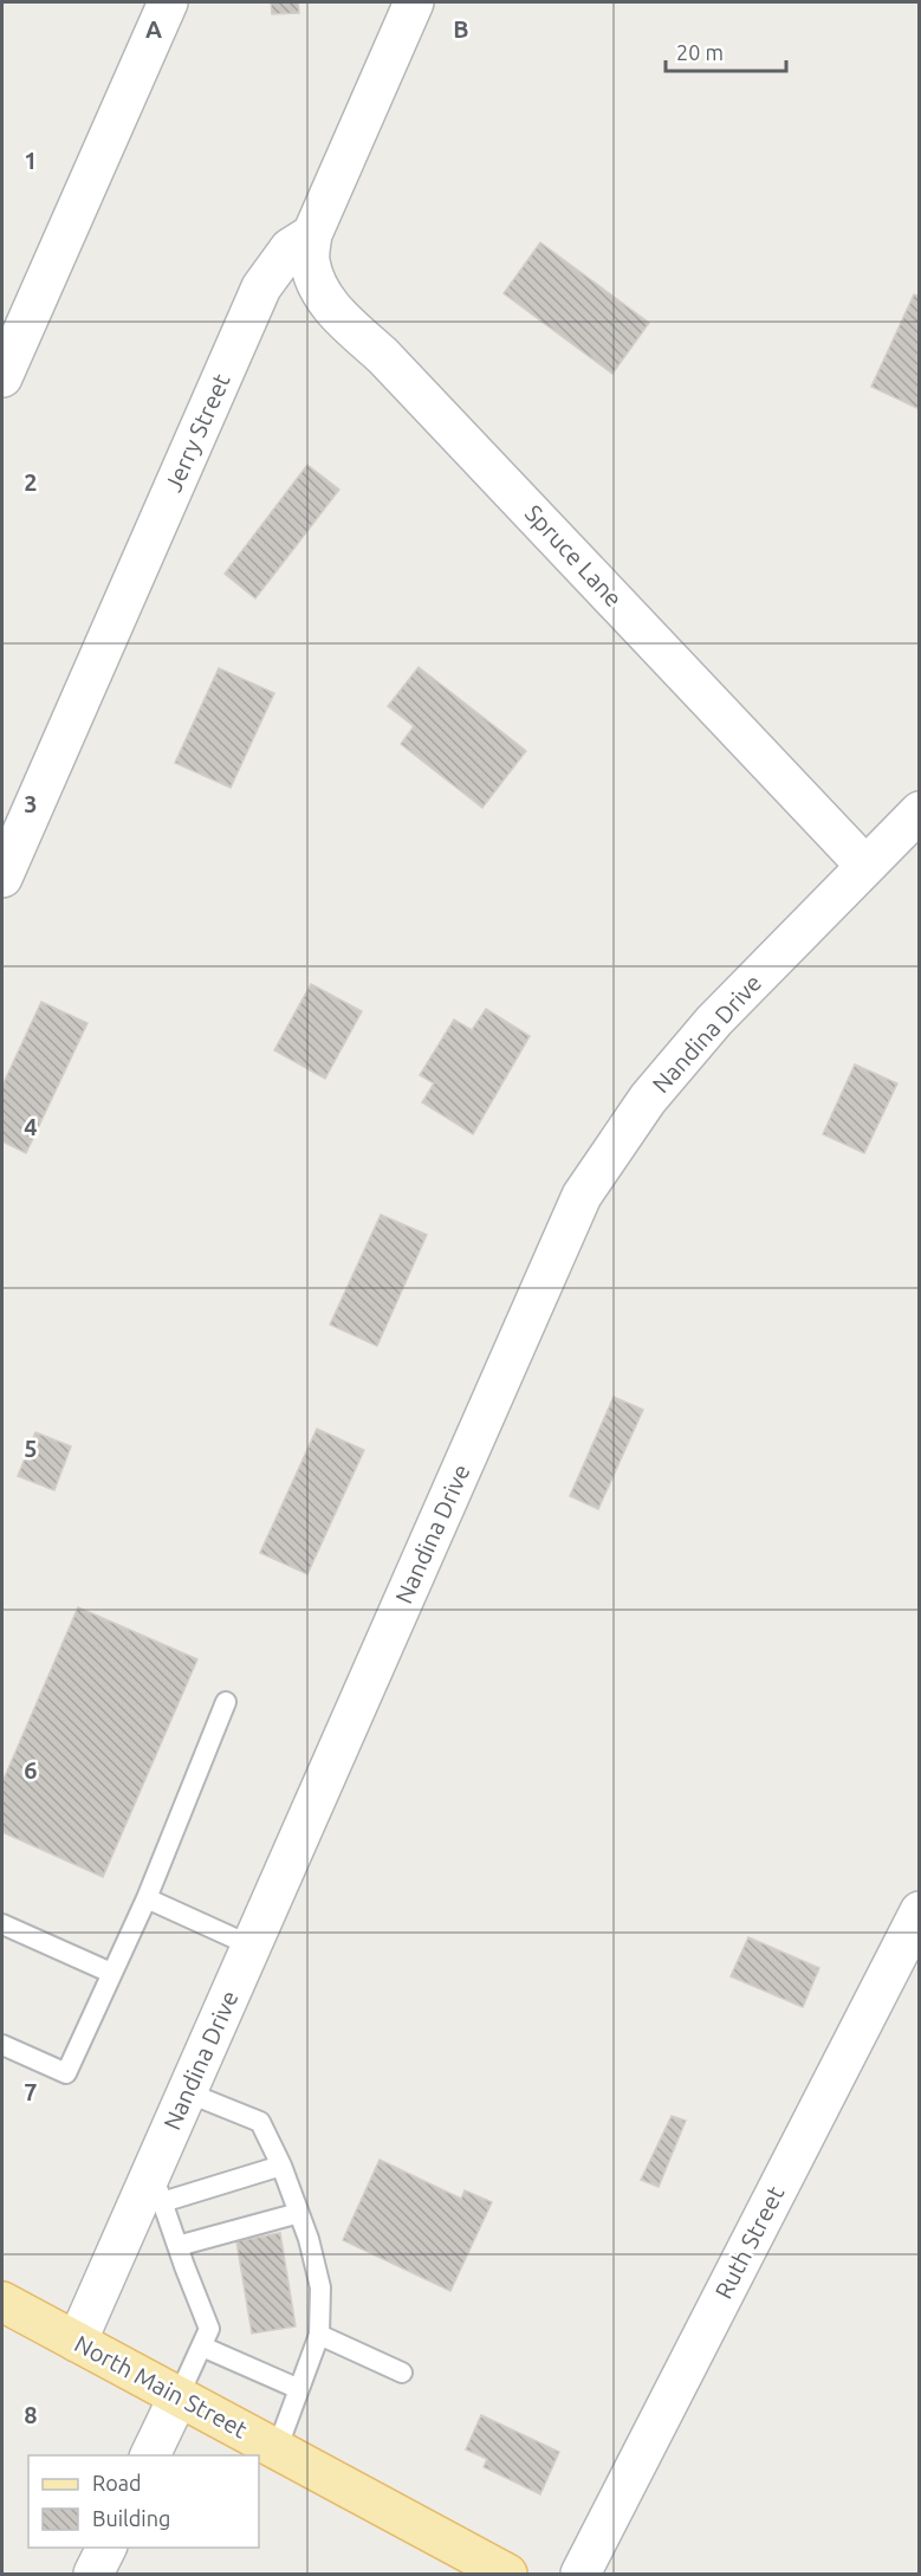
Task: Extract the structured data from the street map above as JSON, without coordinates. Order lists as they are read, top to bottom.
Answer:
{
  "streets": {
    "main road": ["North Main Street"],
    "street": [
      "Jerry Street",
      "Spruce Lane",
      "Nandina Drive",
      "Ruth Street"
    ]
  },
  "crossings": [
    ["Jerry Street", "Spruce Lane"],
    ["Spruce Lane", "Nandina Drive"],
    ["Nandina Drive", "North Main Street"]
  ],
  "legend": ["Road", "Building"],
  "scale_bar": "20 m",
  "grid": {
    "columns": ["A", "B"],
    "rows": [
      "1",
      "2",
      "3",
      "4",
      "5",
      "6",
      "7",
      "8"
    ]
  }
}
